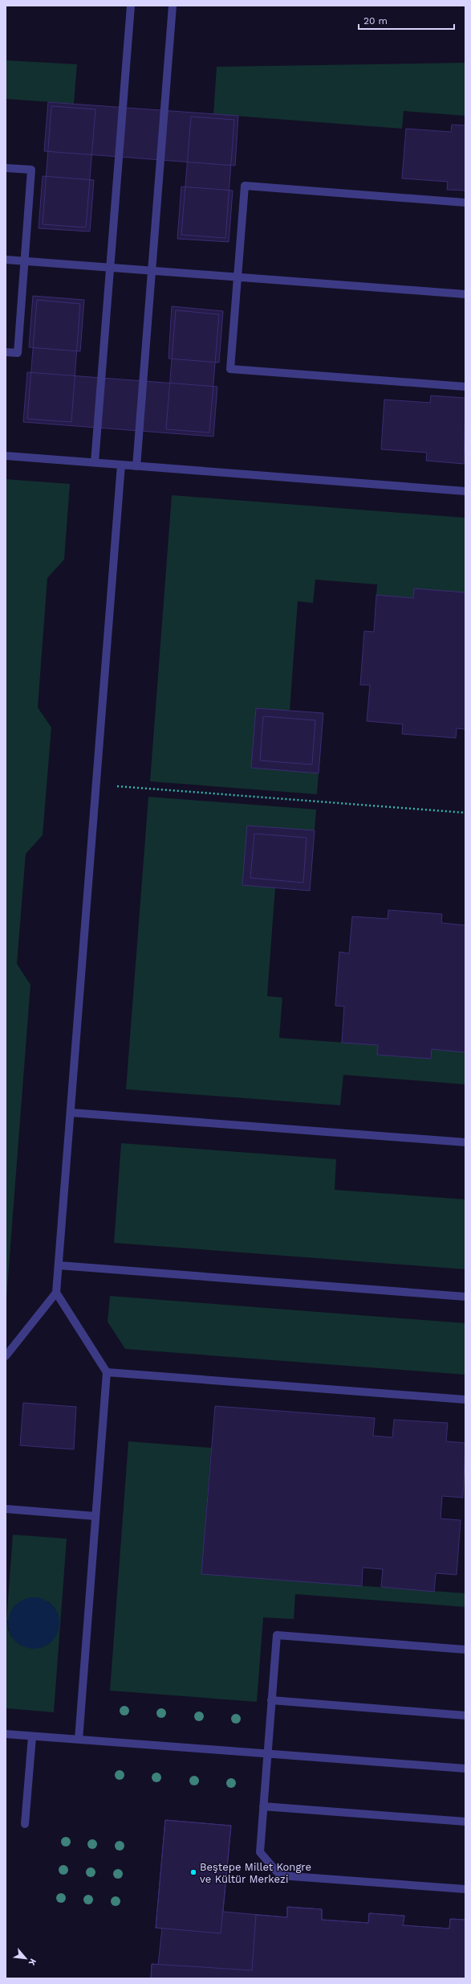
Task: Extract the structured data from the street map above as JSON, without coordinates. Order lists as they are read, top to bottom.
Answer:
{
  "places": ["Beştepe Millet Kongre ve Kültür Merkezi"],
  "scale_bar": "20 m",
  "north": "bottom right"
}
